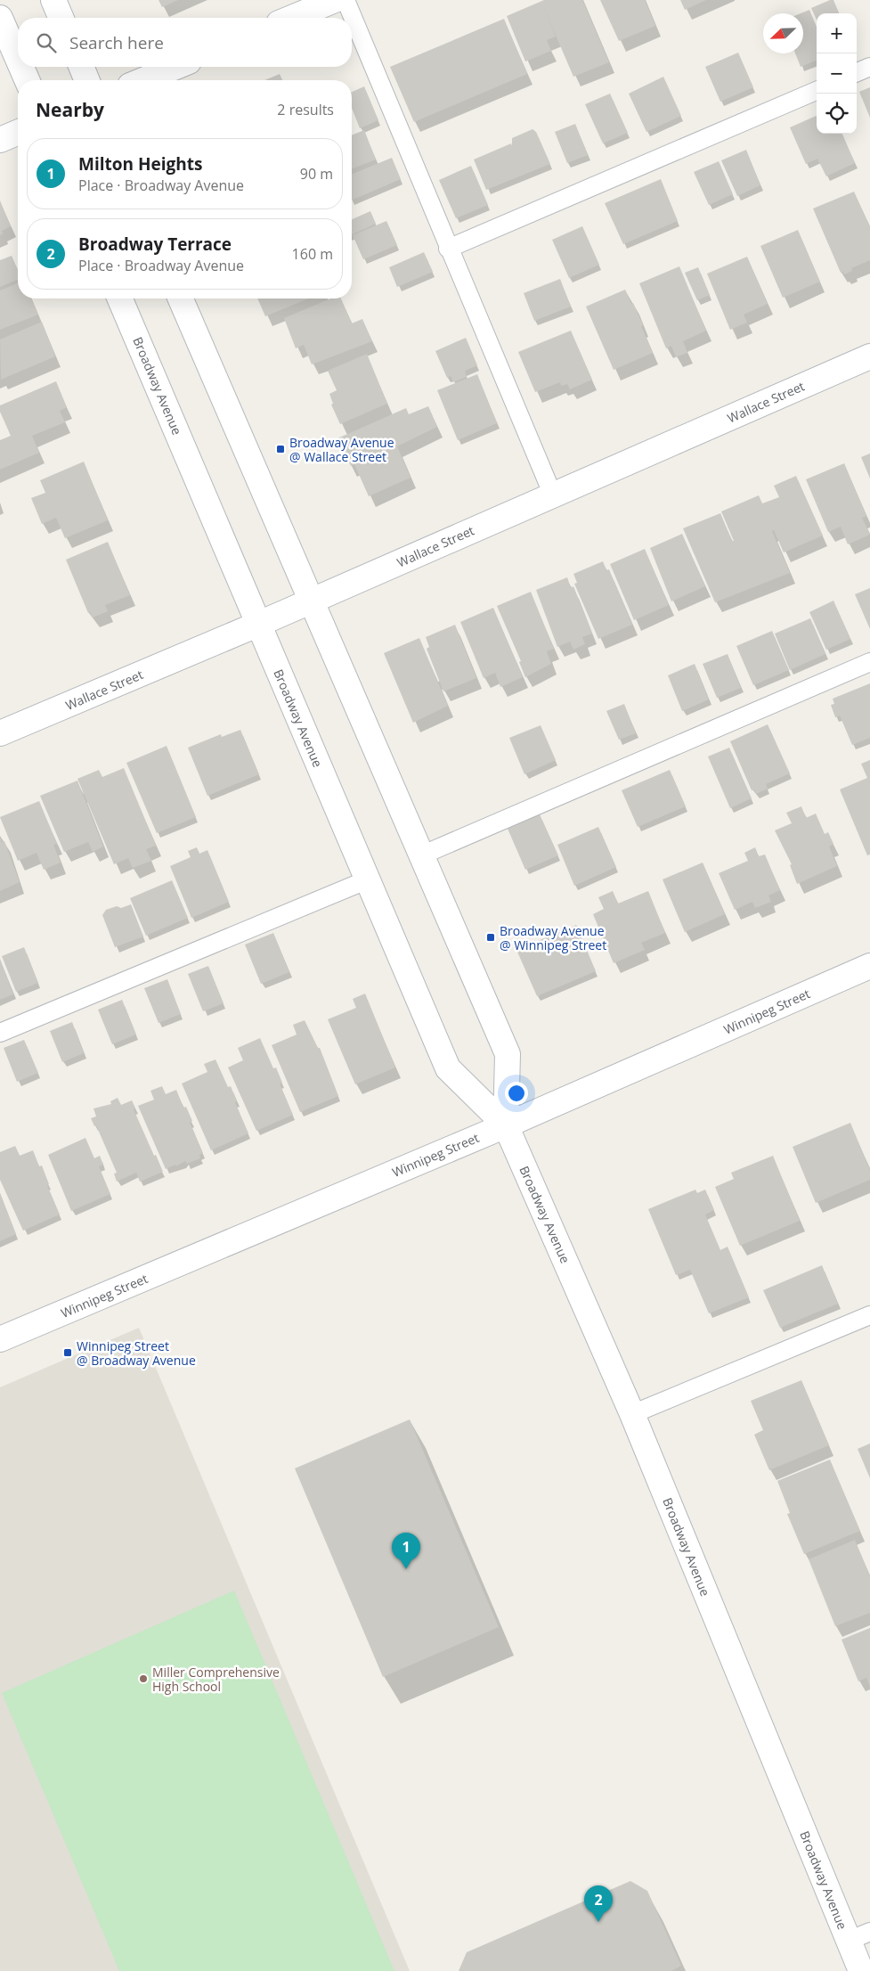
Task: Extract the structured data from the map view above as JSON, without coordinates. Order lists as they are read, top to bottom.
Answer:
{
  "streets": {
    "street": ["Broadway Avenue", "Wallace Street", "Winnipeg Street"]
  },
  "crossings": [
    ["Broadway Avenue", "Wallace Street"],
    ["Broadway Avenue", "Winnipeg Street"]
  ],
  "places": {
    "transit": ["Broadway Avenue @ Wallace Street", "Broadway Avenue @ Winnipeg Street", "Winnipeg Street @ Broadway Avenue"],
    "other": ["Miller Comprehensive High School"]
  },
  "north": "bottom left",
  "page": {
    "map_buttons": ["+", "−"],
    "search": "Search here",
    "heading": ["Nearby", "2 results"],
    "list": [
      {
        "mark": "1",
        "name": "Milton Heights",
        "note": "Place · Broadway Avenue",
        "value": "90 m"
      },
      {
        "mark": "2",
        "name": "Broadway Terrace",
        "note": "Place · Broadway Avenue",
        "value": "160 m"
      }
    ],
    "pins": ["1", "2"]
  }
}
